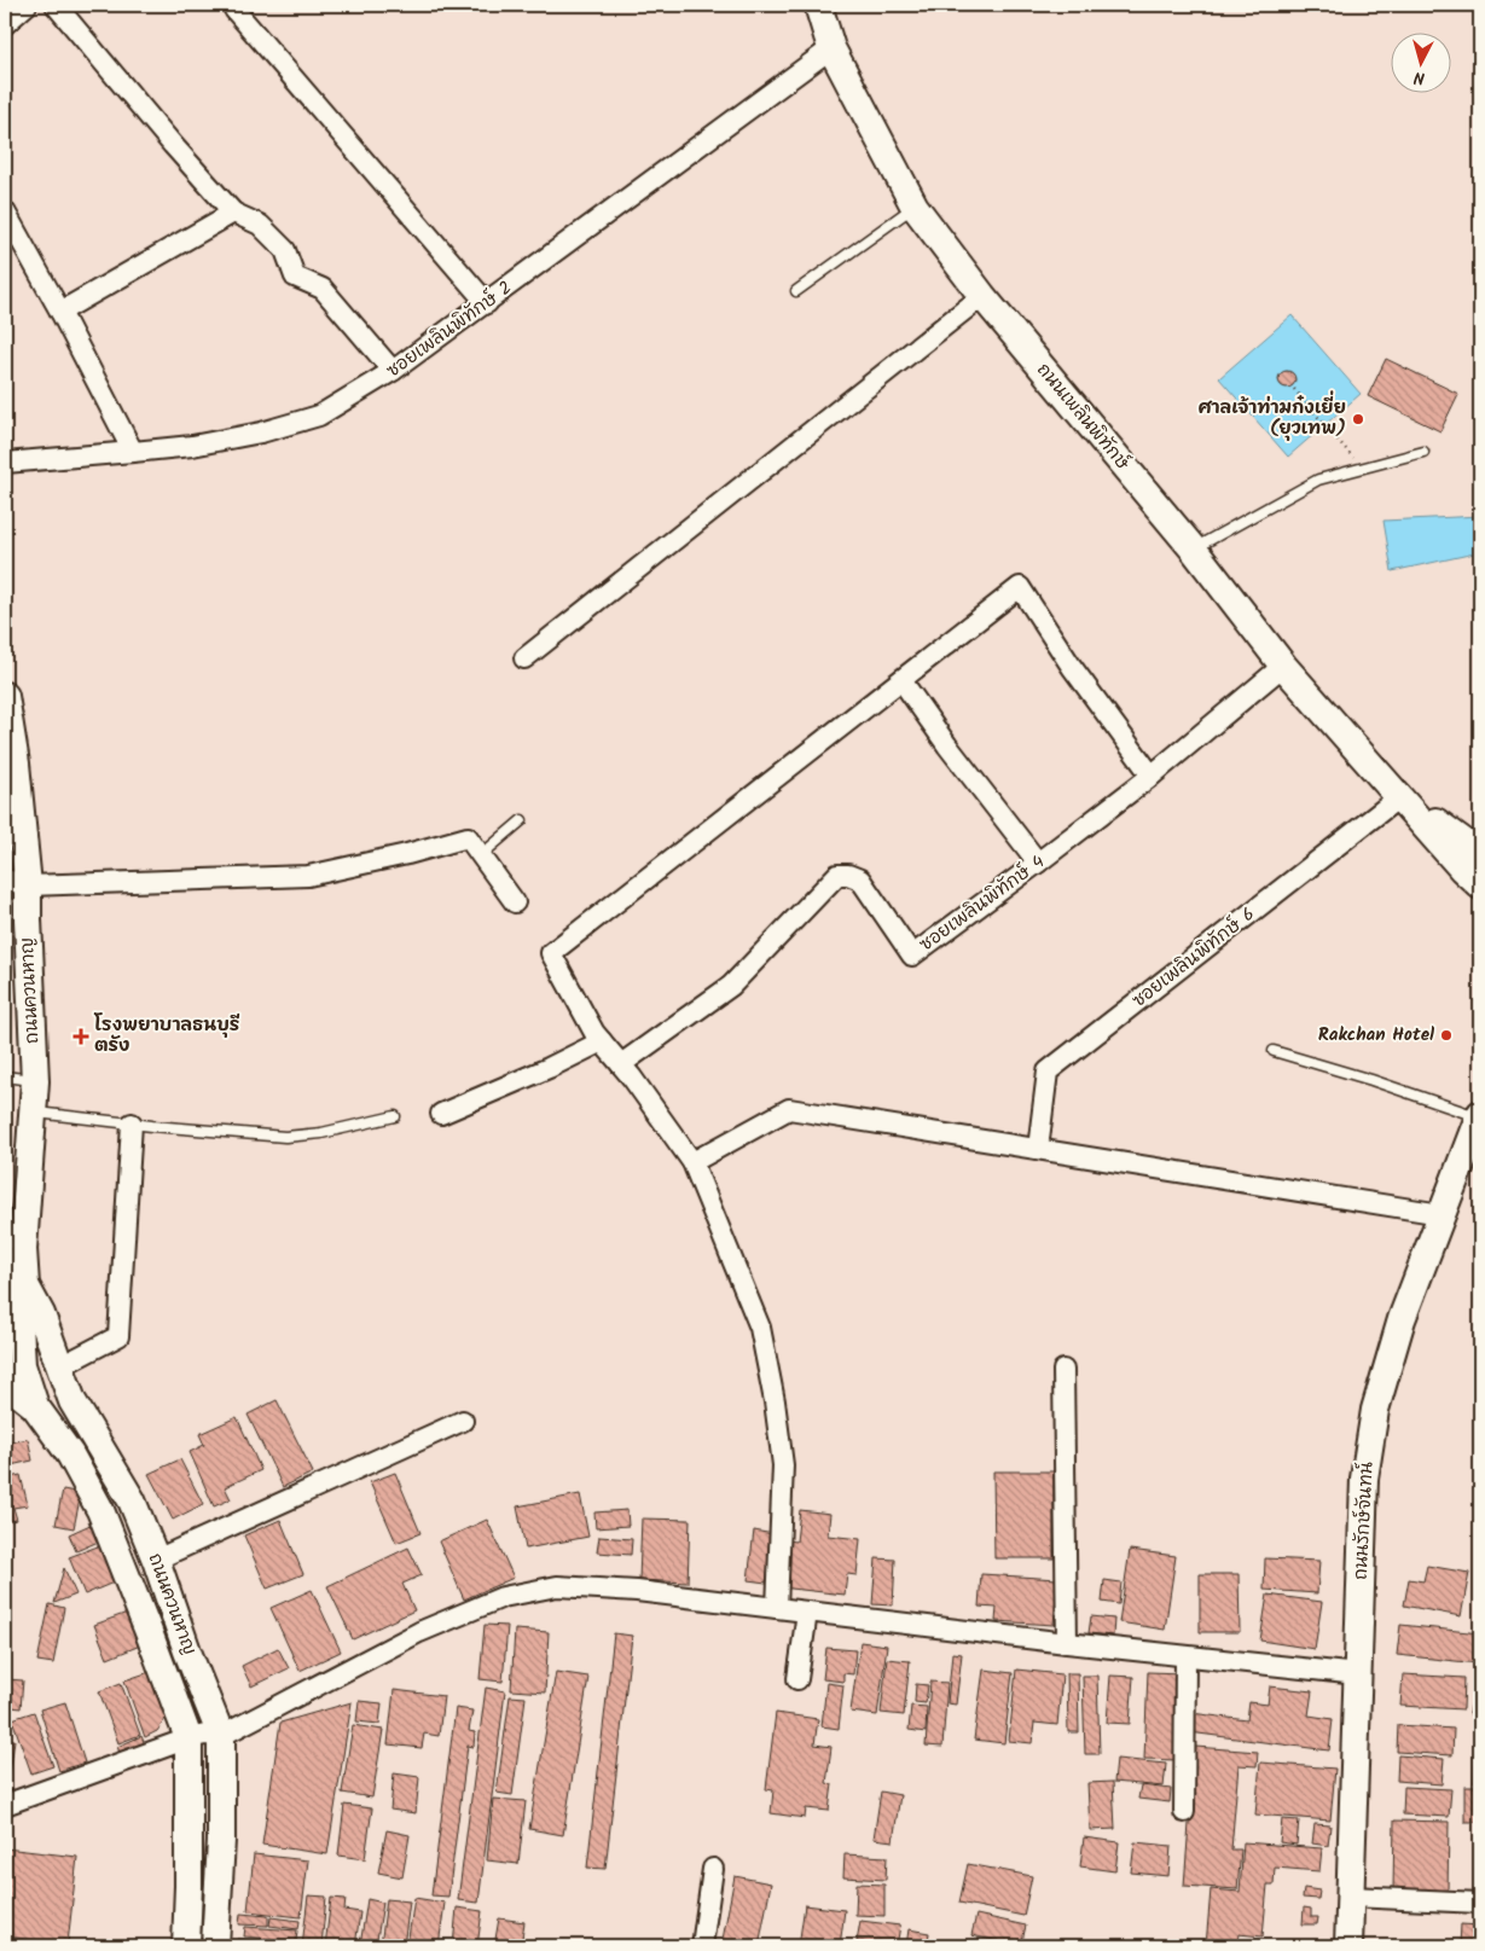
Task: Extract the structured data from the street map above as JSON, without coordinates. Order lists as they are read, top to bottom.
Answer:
{
  "streets": {
    "main road": ["ถนนเพลินพิทักษ์", "ถนนควนหาญ", "ถนนรักษ์จันทน์"],
    "street": ["ซอยเพลินพิทักษ์ 2", "ซอยเพลินพิทักษ์ 4", "ซอยเพลินพิทักษ์ 6"]
  },
  "crossings": [
    ["ซอยเพลินพิทักษ์ 2", "ถนนเพลินพิทักษ์"],
    ["ถนนเพลินพิทักษ์", "ซอยเพลินพิทักษ์ 4"],
    ["ถนนเพลินพิทักษ์", "ซอยเพลินพิทักษ์ 6"]
  ],
  "places": {
    "other": ["ศาลเจ้าท่ามก๋งเยี่ย (ยุวเทพ)", "Rakchan Hotel"],
    "health": ["โรงพยาบาลธนบุรี ตรัง"]
  },
  "north": "bottom"
}
